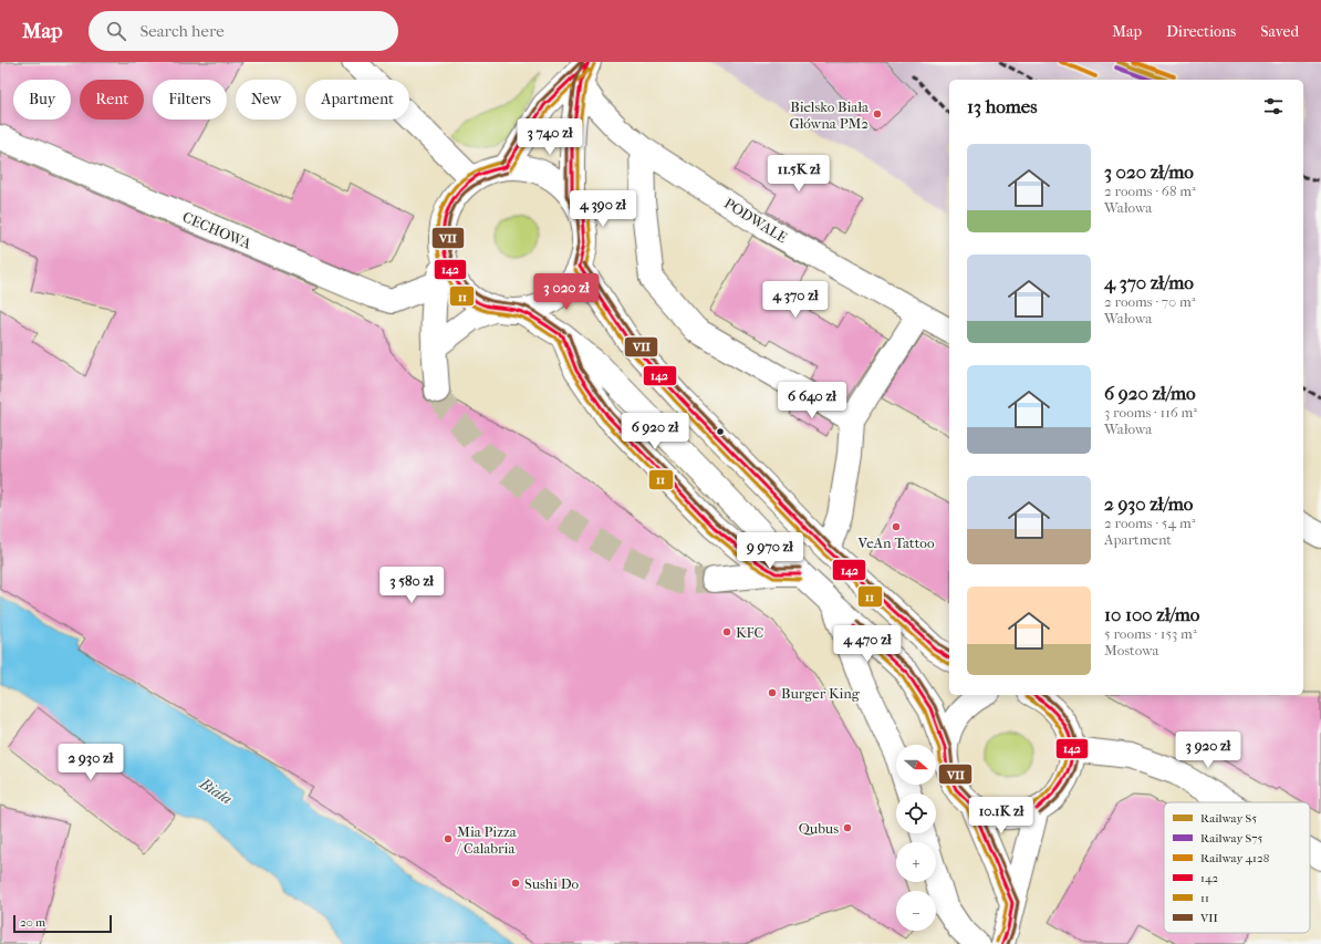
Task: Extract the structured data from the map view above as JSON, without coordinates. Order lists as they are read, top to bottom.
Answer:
{
  "streets": {
    "street": ["PODWALE", "CECHOWA"]
  },
  "water": ["Biała"],
  "places": [
    "Bielsko Biała Główna PM2",
    "VeAn Tattoo",
    "KFC",
    "Burger King",
    "Qubus",
    "Mia Pizza / Calabria",
    "Sushi Do"
  ],
  "lines": [
    "rail line S5",
    "rail line 4128",
    "transit line 142",
    "transit line VII",
    "transit line 11",
    "rail line S75"
  ],
  "legend": [
    "Railway S5",
    "Railway S75",
    "Railway 4128",
    "142",
    "11",
    "VII"
  ],
  "scale_bar": "20 m",
  "north": "right",
  "page": {
    "header": "Map",
    "search": "Search here",
    "nav": ["Map", "Directions", "Saved"],
    "chip": [
      "Buy",
      "Rent",
      "Filters",
      "New",
      "Apartment"
    ],
    "heading": "13 homes",
    "price": [
      "3 740 zł",
      "11.5K zł",
      "4 390 zł",
      "3 020 zł",
      "4 370 zł",
      "6 640 zł",
      "6 920 zł",
      "9 970 zł",
      "3 580 zł",
      "4 470 zł",
      "3 920 zł",
      "2 930 zł",
      "10.1K zł"
    ],
    "list": [
      {
        "name": "3 020 zł/mo",
        "note": "2 rooms · 68 m² · Wałowa"
      },
      {
        "name": "4 370 zł/mo",
        "note": "2 rooms · 70 m² · Wałowa"
      },
      {
        "name": "6 920 zł/mo",
        "note": "3 rooms · 116 m² · Wałowa"
      },
      {
        "name": "2 930 zł/mo",
        "note": "2 rooms · 54 m² · Apartment"
      },
      {
        "name": "10 100 zł/mo",
        "note": "5 rooms · 153 m² · Mostowa"
      }
    ],
    "map_buttons": ["+", "−"],
    "scale": "20 m"
  }
}
